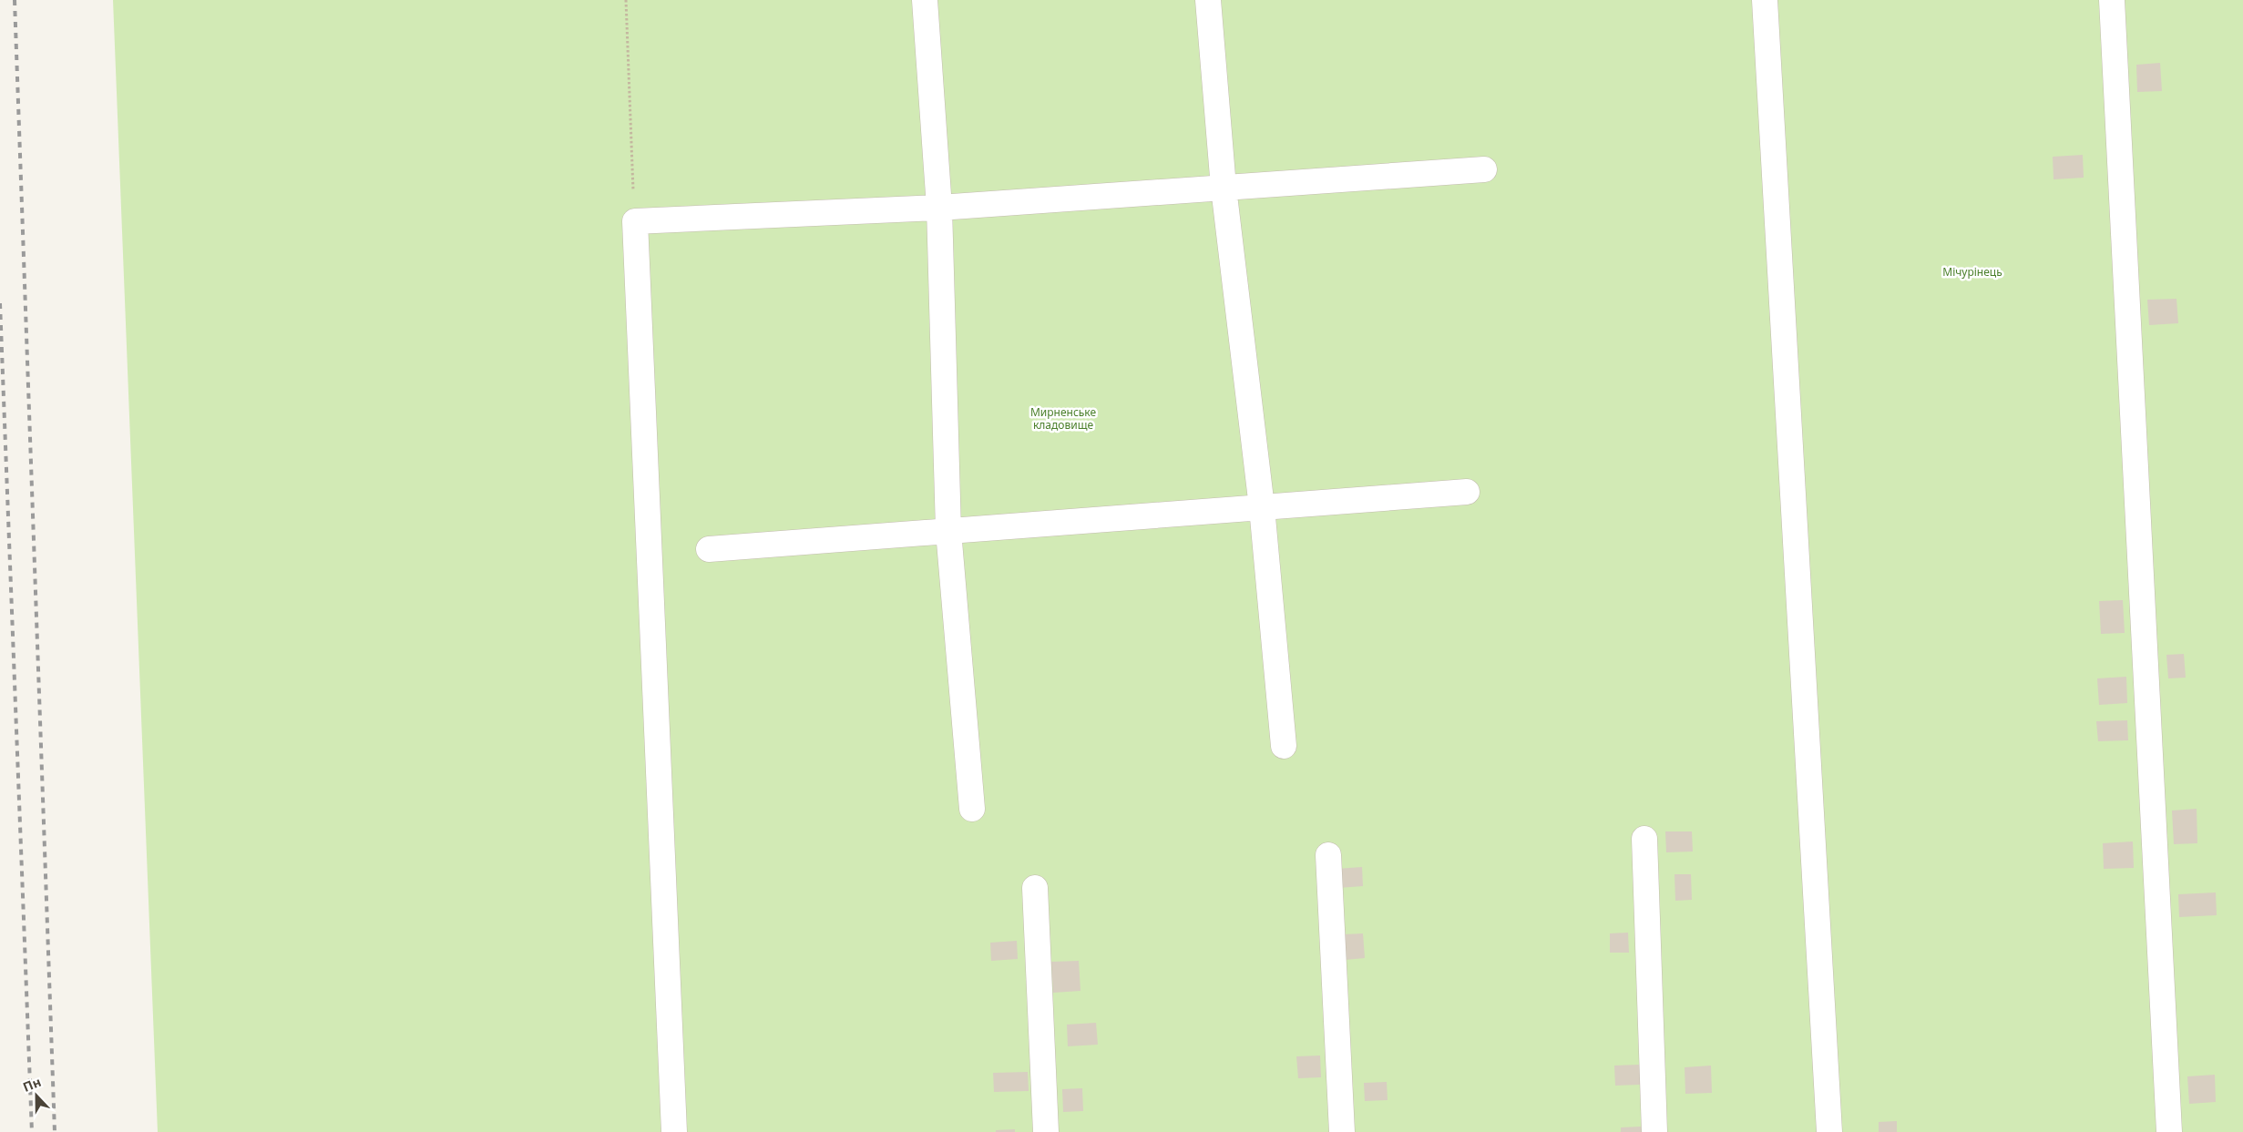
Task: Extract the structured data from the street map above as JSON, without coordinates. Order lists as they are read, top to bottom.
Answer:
{
  "parks": ["Мічурінець", "Мирненське кладовище"],
  "north": "top"
}
